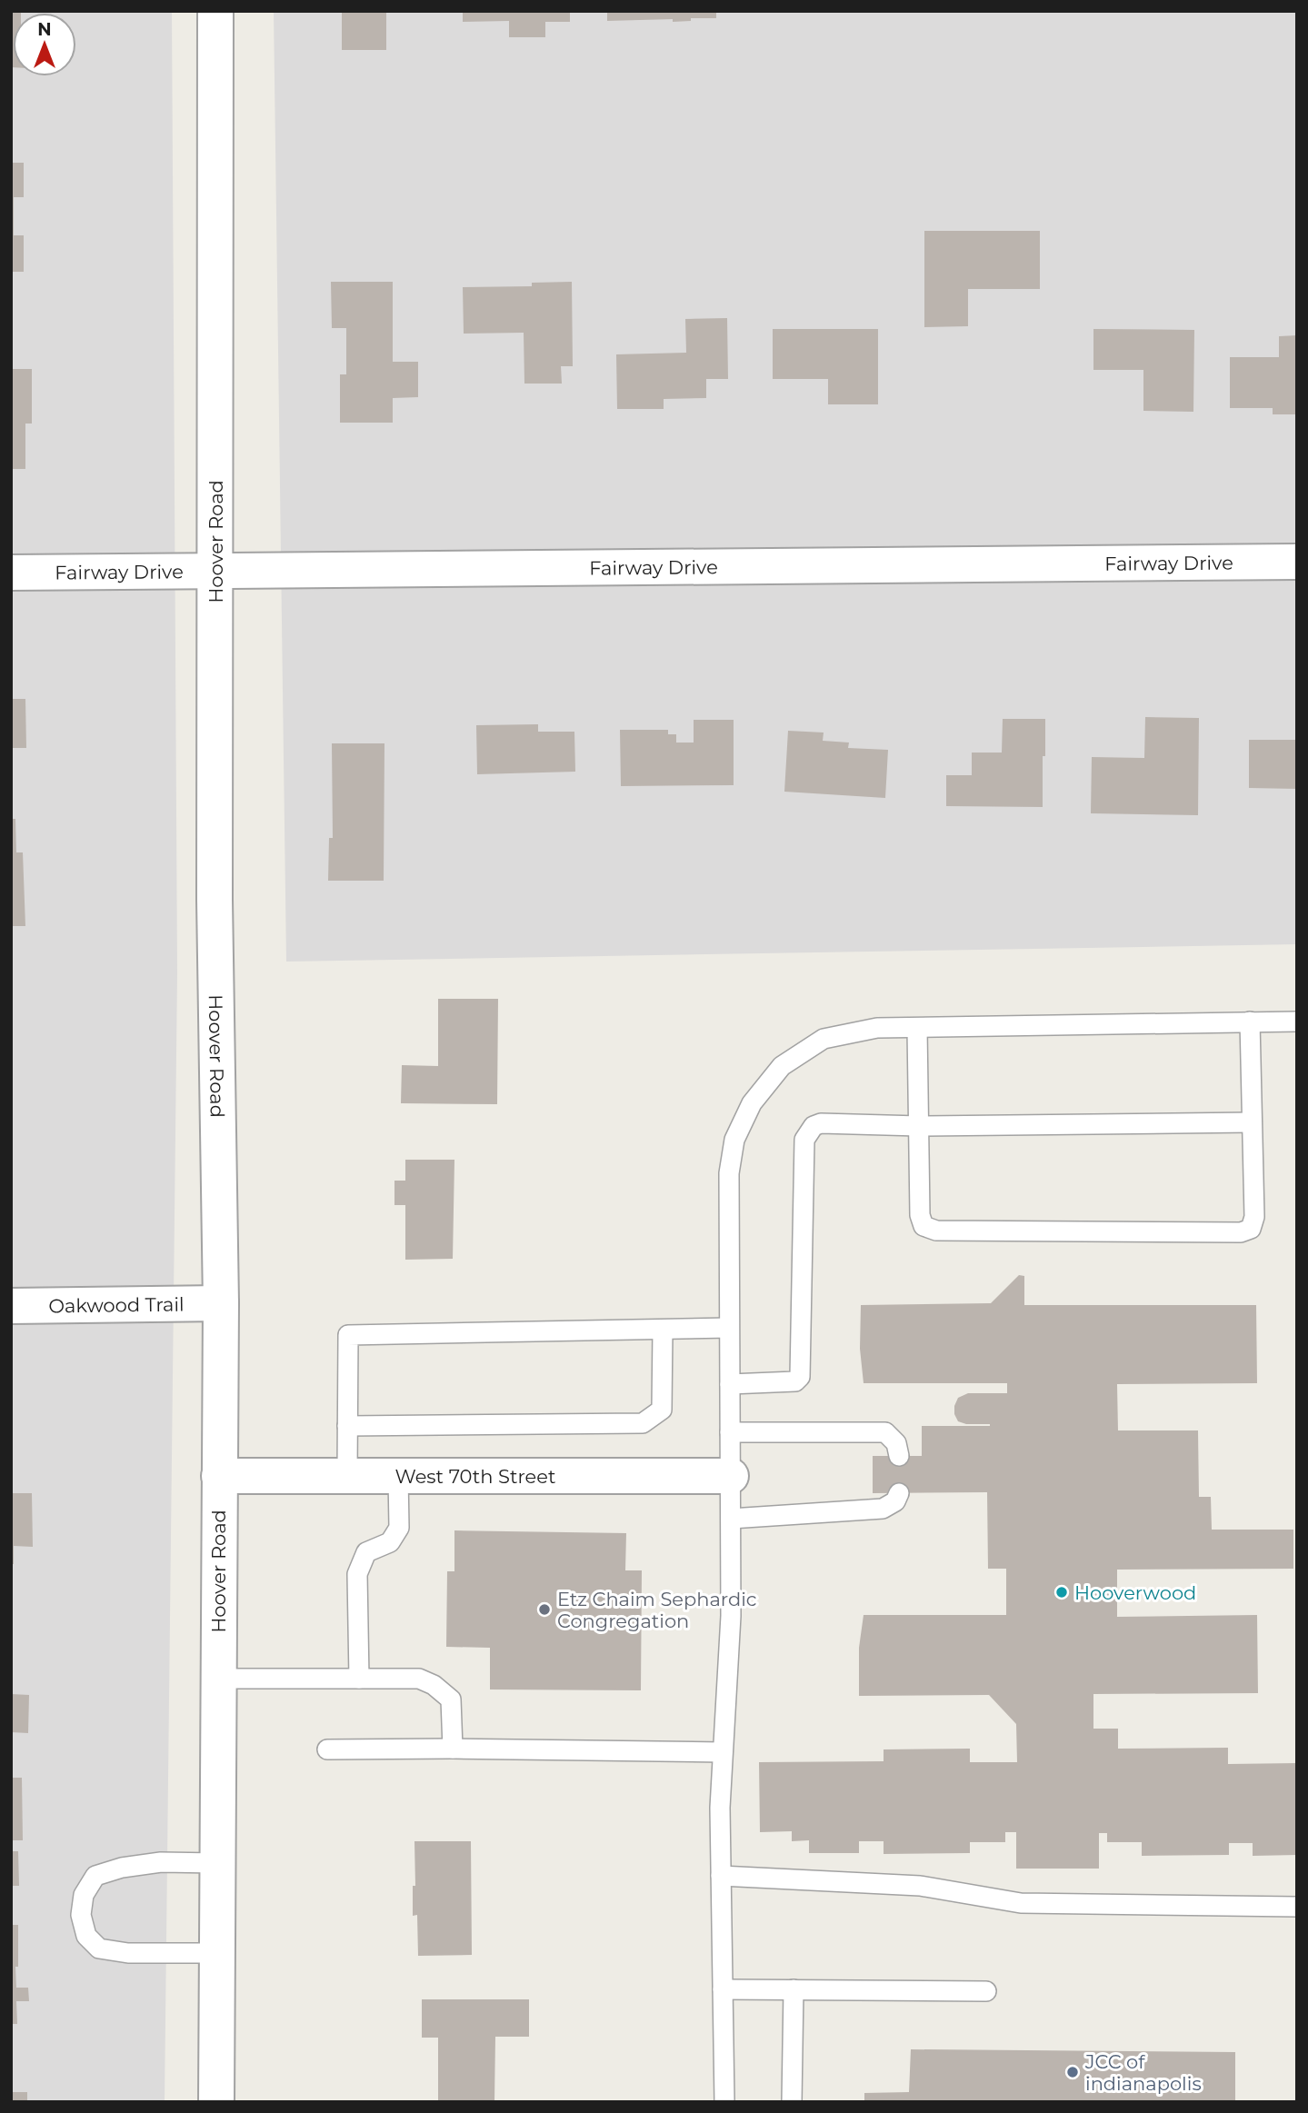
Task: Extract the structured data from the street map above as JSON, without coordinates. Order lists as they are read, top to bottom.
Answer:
{
  "streets": {
    "street": [
      "Hoover Road",
      "Fairway Drive",
      "Oakwood Trail",
      "West 70th Street"
    ]
  },
  "crossings": [
    ["Hoover Road", "Fairway Drive"],
    ["Hoover Road", "Oakwood Trail"],
    ["Hoover Road", "West 70th Street"]
  ],
  "places": ["Hooverwood", "Etz Chaim Sephardic Congregation", "JCC of indianapolis"],
  "north": "top"
}
